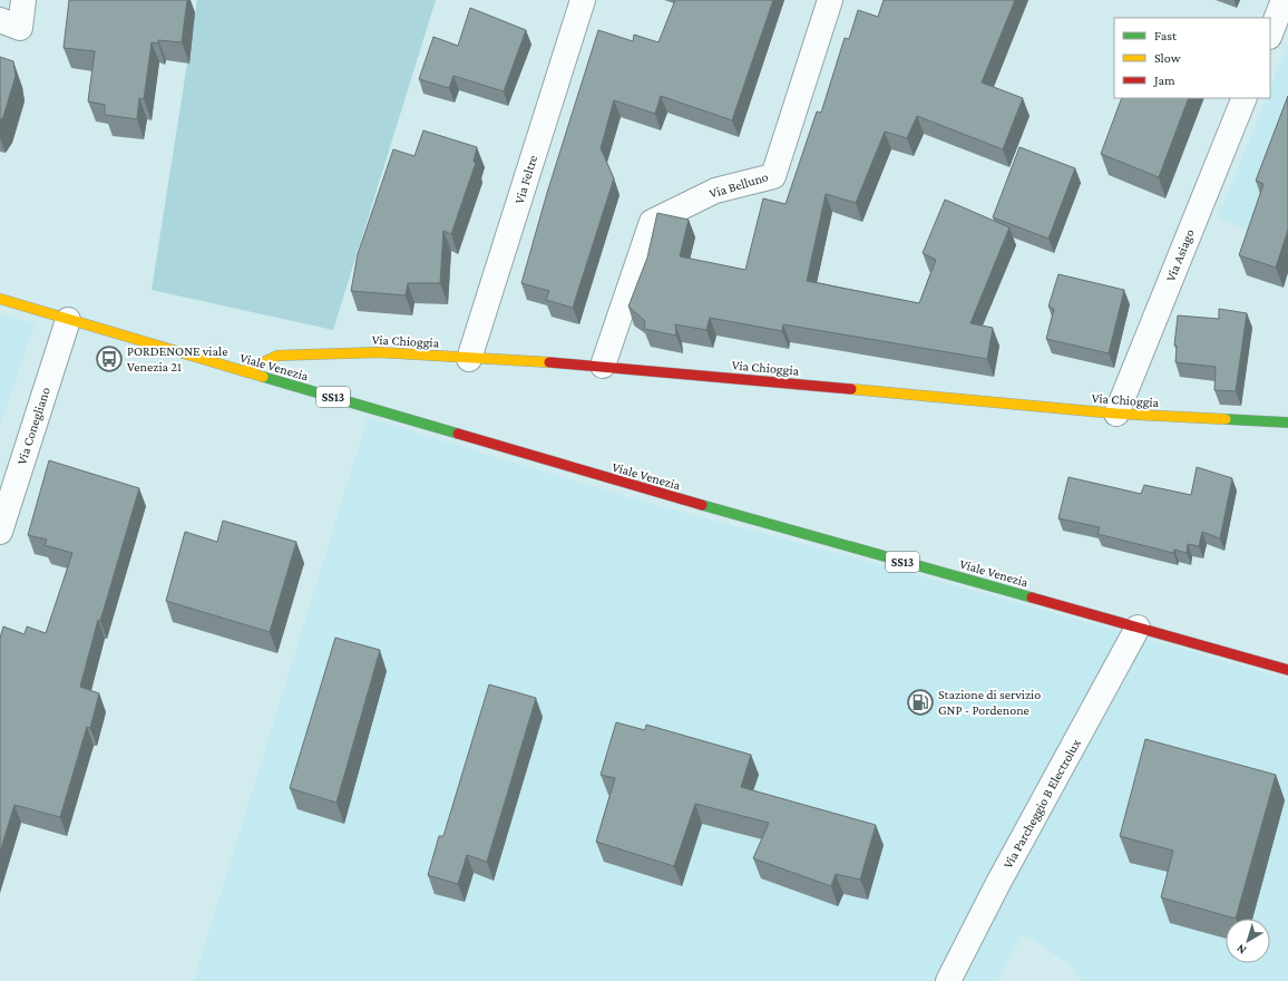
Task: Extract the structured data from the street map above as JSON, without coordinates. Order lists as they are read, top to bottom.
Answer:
{
  "streets": {
    "main road": ["Via Chioggia", "Viale Venezia", "SS13"],
    "street": [
      "Via Feltre",
      "Via Belluno",
      "Via Asiago",
      "Via Conegliano",
      "Via Parcheggio B Electrolux"
    ]
  },
  "crossings": [
    ["Via Feltre", "Via Chioggia"],
    ["Via Belluno", "Via Chioggia"],
    ["Via Asiago", "Via Chioggia"],
    ["Via Chioggia", "Viale Venezia"],
    ["Viale Venezia", "Via Conegliano"],
    ["Viale Venezia", "Via Parcheggio B Electrolux"]
  ],
  "places": {
    "bus stop": ["PORDENONE viale Venezia 21"],
    "fuel station": ["Stazione di servizio GNP - Pordenone"]
  },
  "legend": ["Fast", "Slow", "Jam"],
  "north": "bottom left"
}
